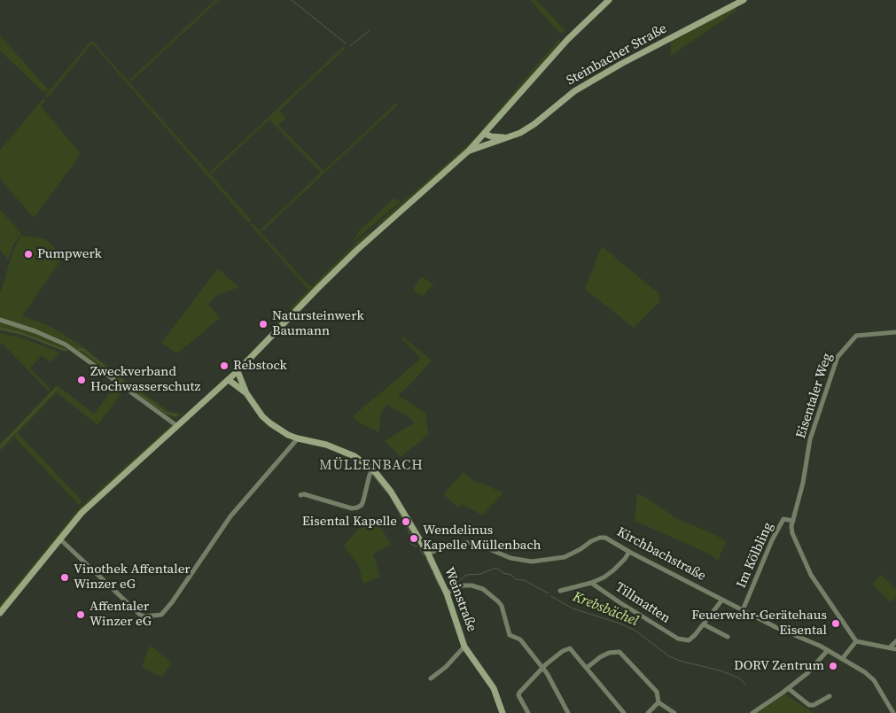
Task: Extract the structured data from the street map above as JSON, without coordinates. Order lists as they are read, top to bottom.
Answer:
{
  "streets": {
    "street": [
      "Steinbacher Straße",
      "Eisentaler Weg",
      "Kirchbachstraße",
      "Im Kölbling",
      "Weinstraße",
      "Tillmatten"
    ]
  },
  "crossings": [
    ["Eisentaler Weg", "Im Kölbling"],
    ["Kirchbachstraße", "Im Kölbling"],
    ["Kirchbachstraße", "Weinstraße"],
    ["Kirchbachstraße", "Tillmatten"]
  ],
  "districts": ["MÜLLENBACH"],
  "water": ["Krebsbächel"],
  "places": [
    "Pumpwerk",
    "Natursteinwerk Baumann",
    "Rebstock",
    "Zweckverband Hochwasserschutz",
    "Eisental Kapelle",
    "Wendelinus Kapelle Müllenbach",
    "Vinothek Affentaler Winzer eG",
    "Affentaler Winzer eG",
    "Feuerwehr-Gerätehaus Eisental",
    "DORV Zentrum"
  ]
}
